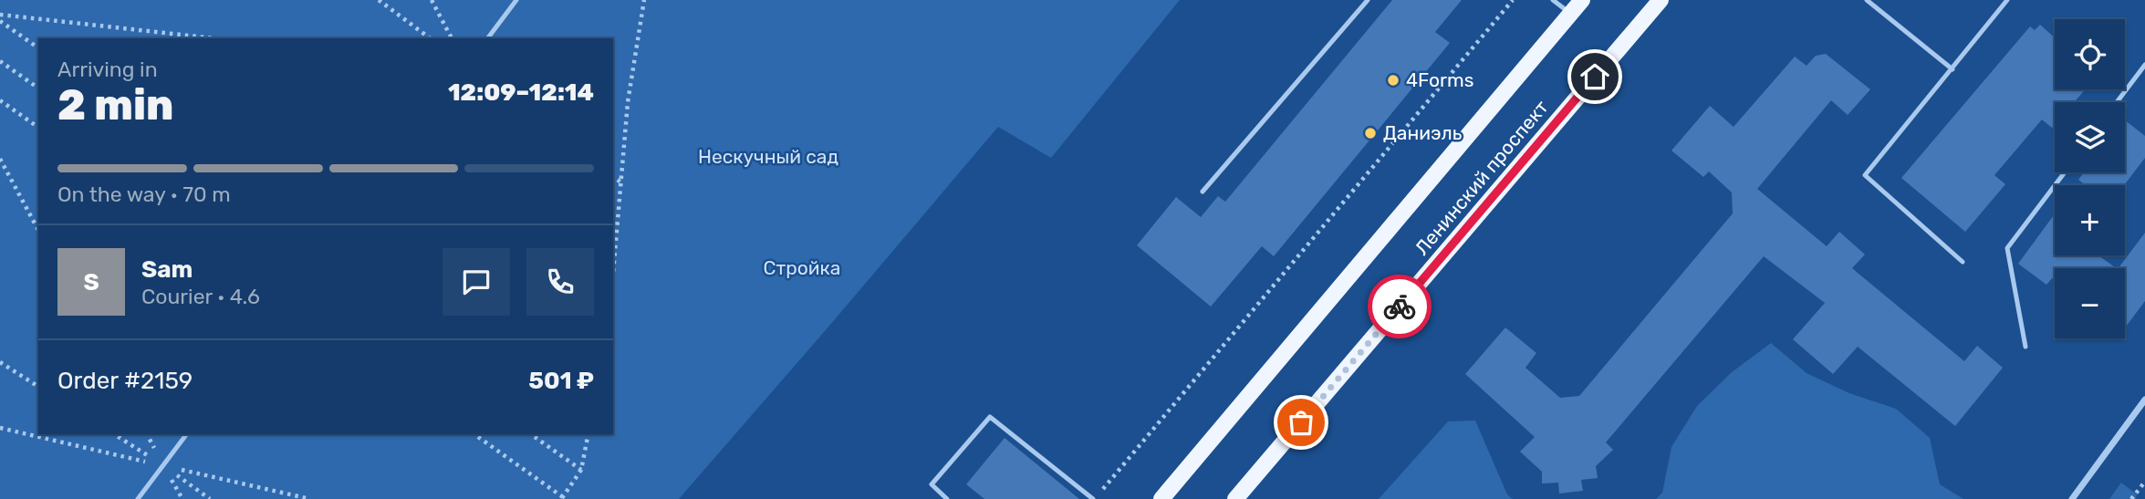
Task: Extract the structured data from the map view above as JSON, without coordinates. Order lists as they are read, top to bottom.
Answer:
{
  "streets": {
    "main road": ["Ленинский проспект"]
  },
  "parks": ["Нескучный сад", "Стройка"],
  "places": ["4Forms", "Даниэль"],
  "page": {
    "map_buttons": ["+", "−"],
    "heading": ["2 min", "Arriving in", "12:09–12:14"],
    "panel": [
      "Sam",
      "Courier · 4.6",
      "Order #2159",
      "501 ₽"
    ],
    "bar": "On the way · 70 m",
    "round": "S"
  }
}
